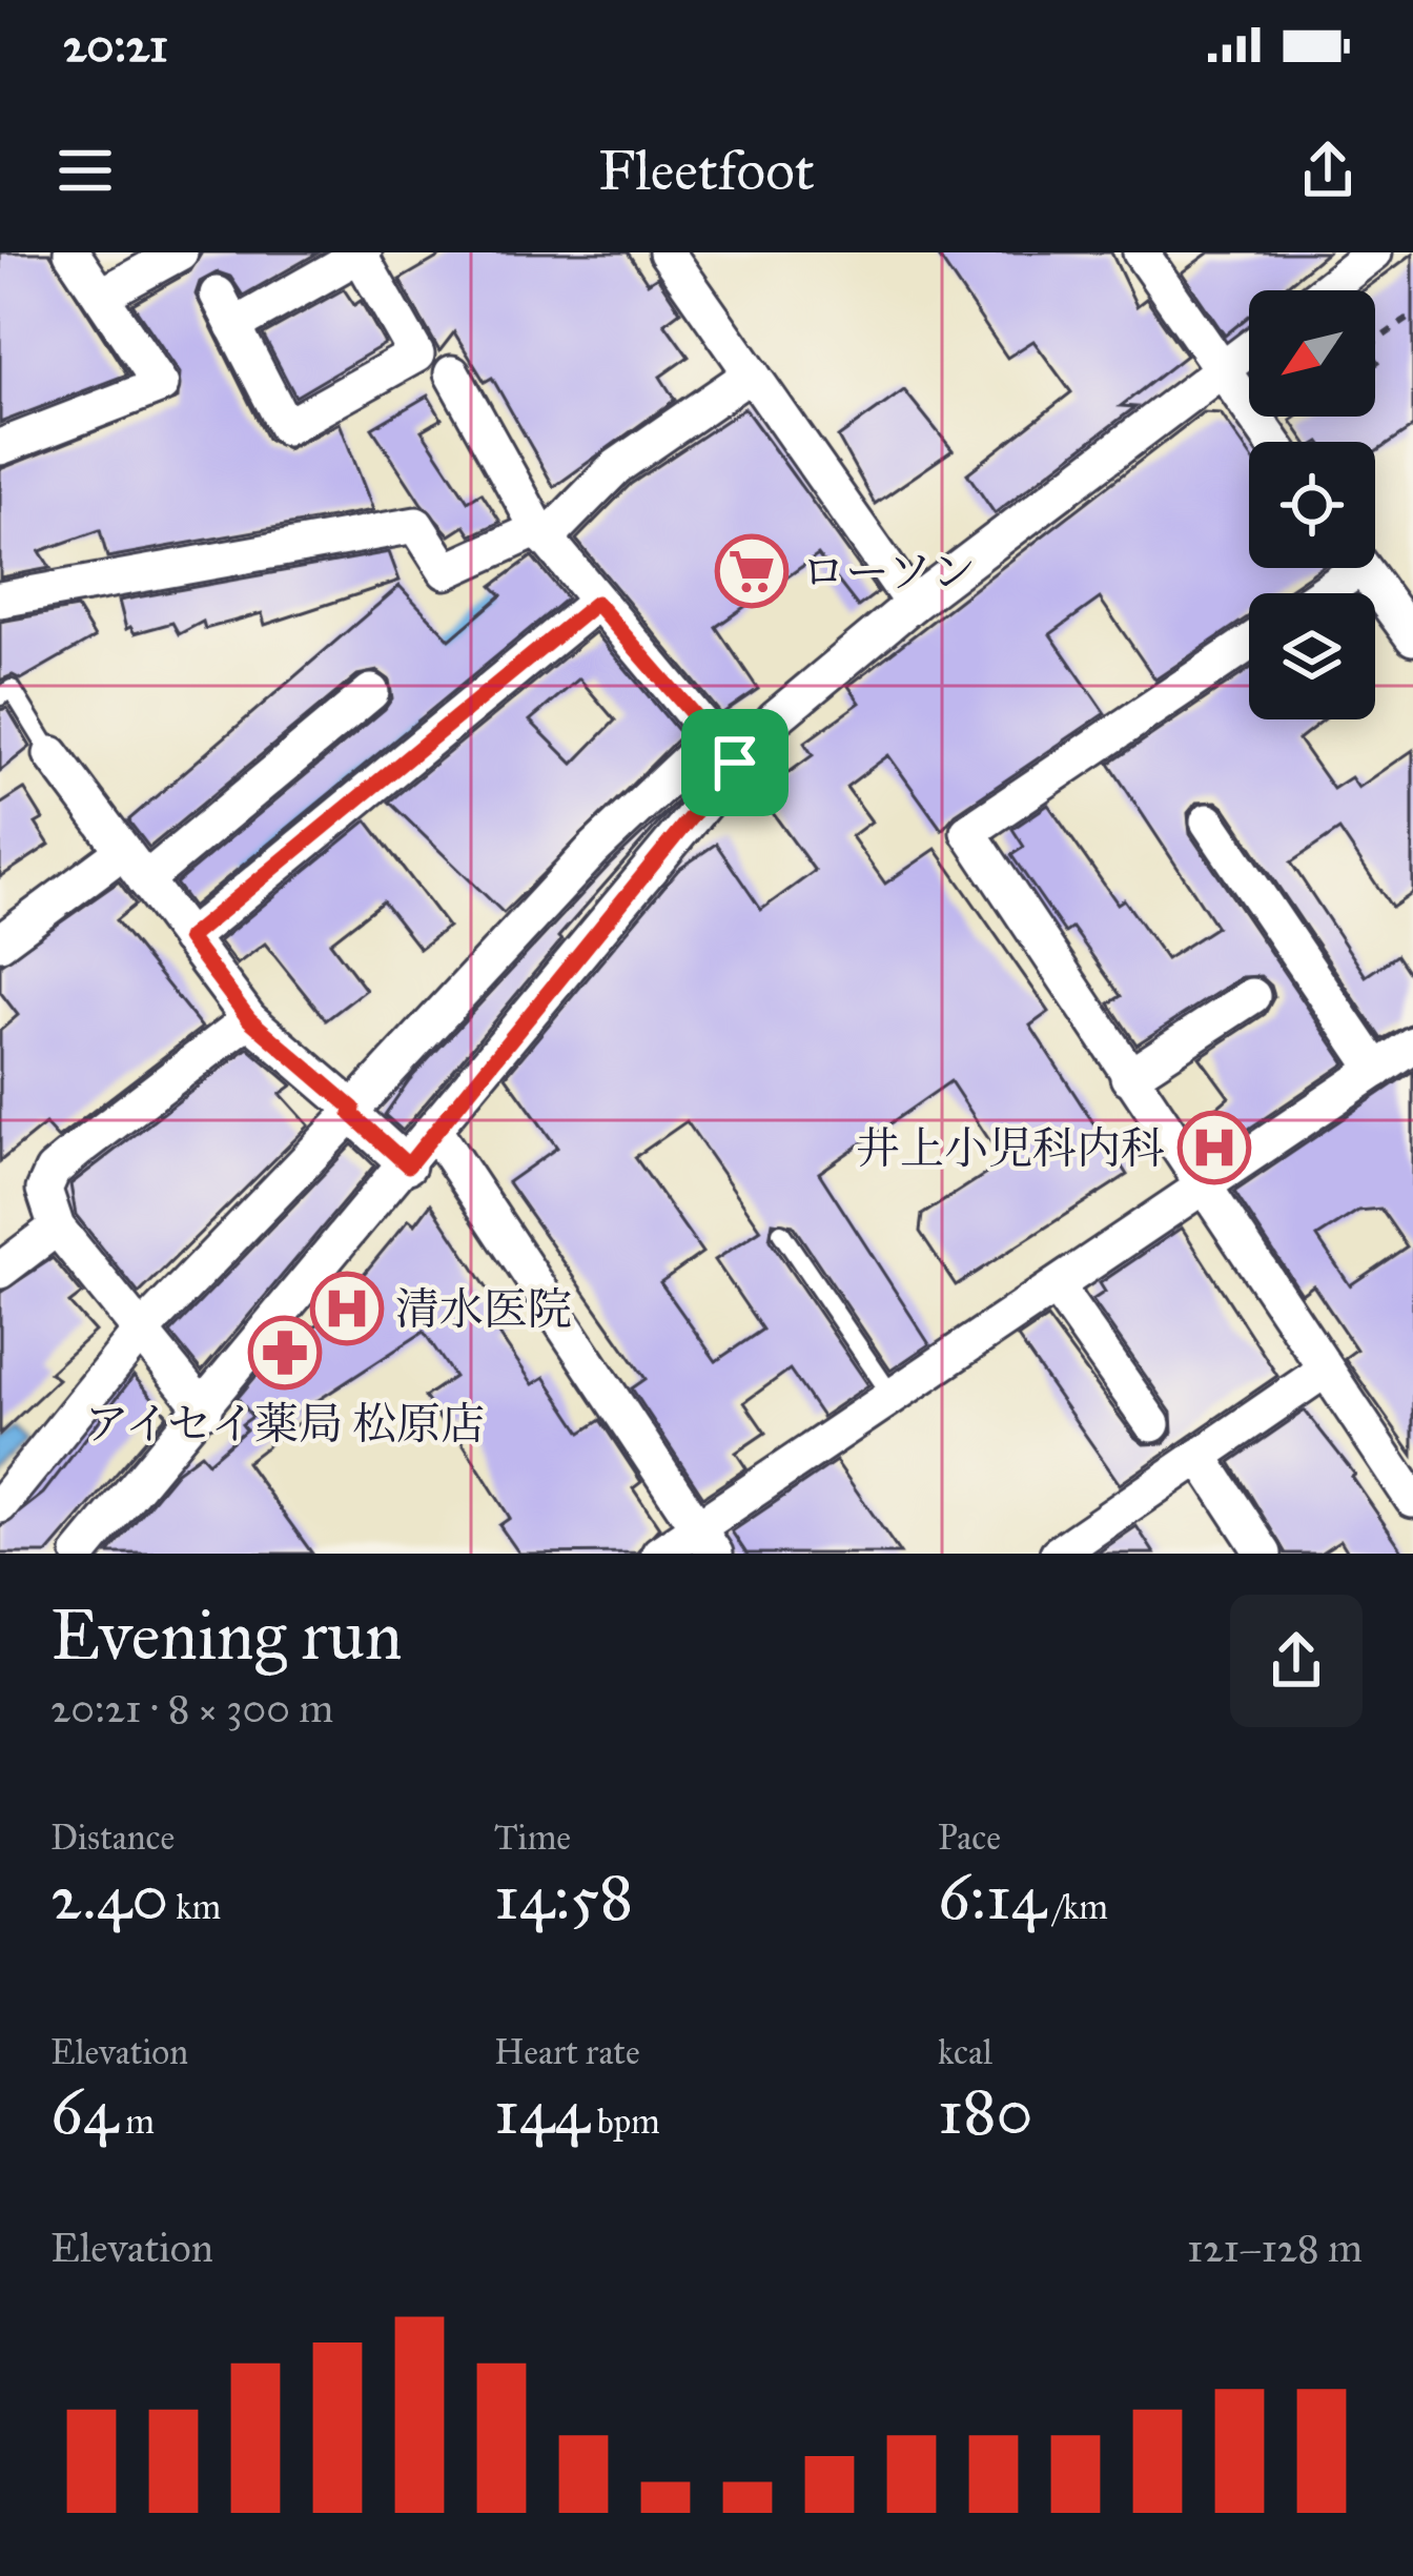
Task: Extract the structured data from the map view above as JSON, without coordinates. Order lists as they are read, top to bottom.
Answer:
{
  "places": {
    "supermarket": ["ローソン"],
    "hospital": ["井上小児科内科", "清水医院"],
    "pharmacy": ["アイセイ薬局 松原店"]
  },
  "north": "bottom left",
  "page": {
    "status": "20:21",
    "header": "Fleetfoot",
    "heading": ["Evening run", "20:21 · 8 × 300 m"],
    "stats": [
      ["Distance", "2.40 km"],
      ["Time", "14:58"],
      ["Pace", "6:14 /km"],
      ["Elevation", "64 m"],
      ["Heart rate", "144 bpm"],
      ["kcal", "180"]
    ],
    "chart": ["Elevation", "121–128 m"]
  }
}
